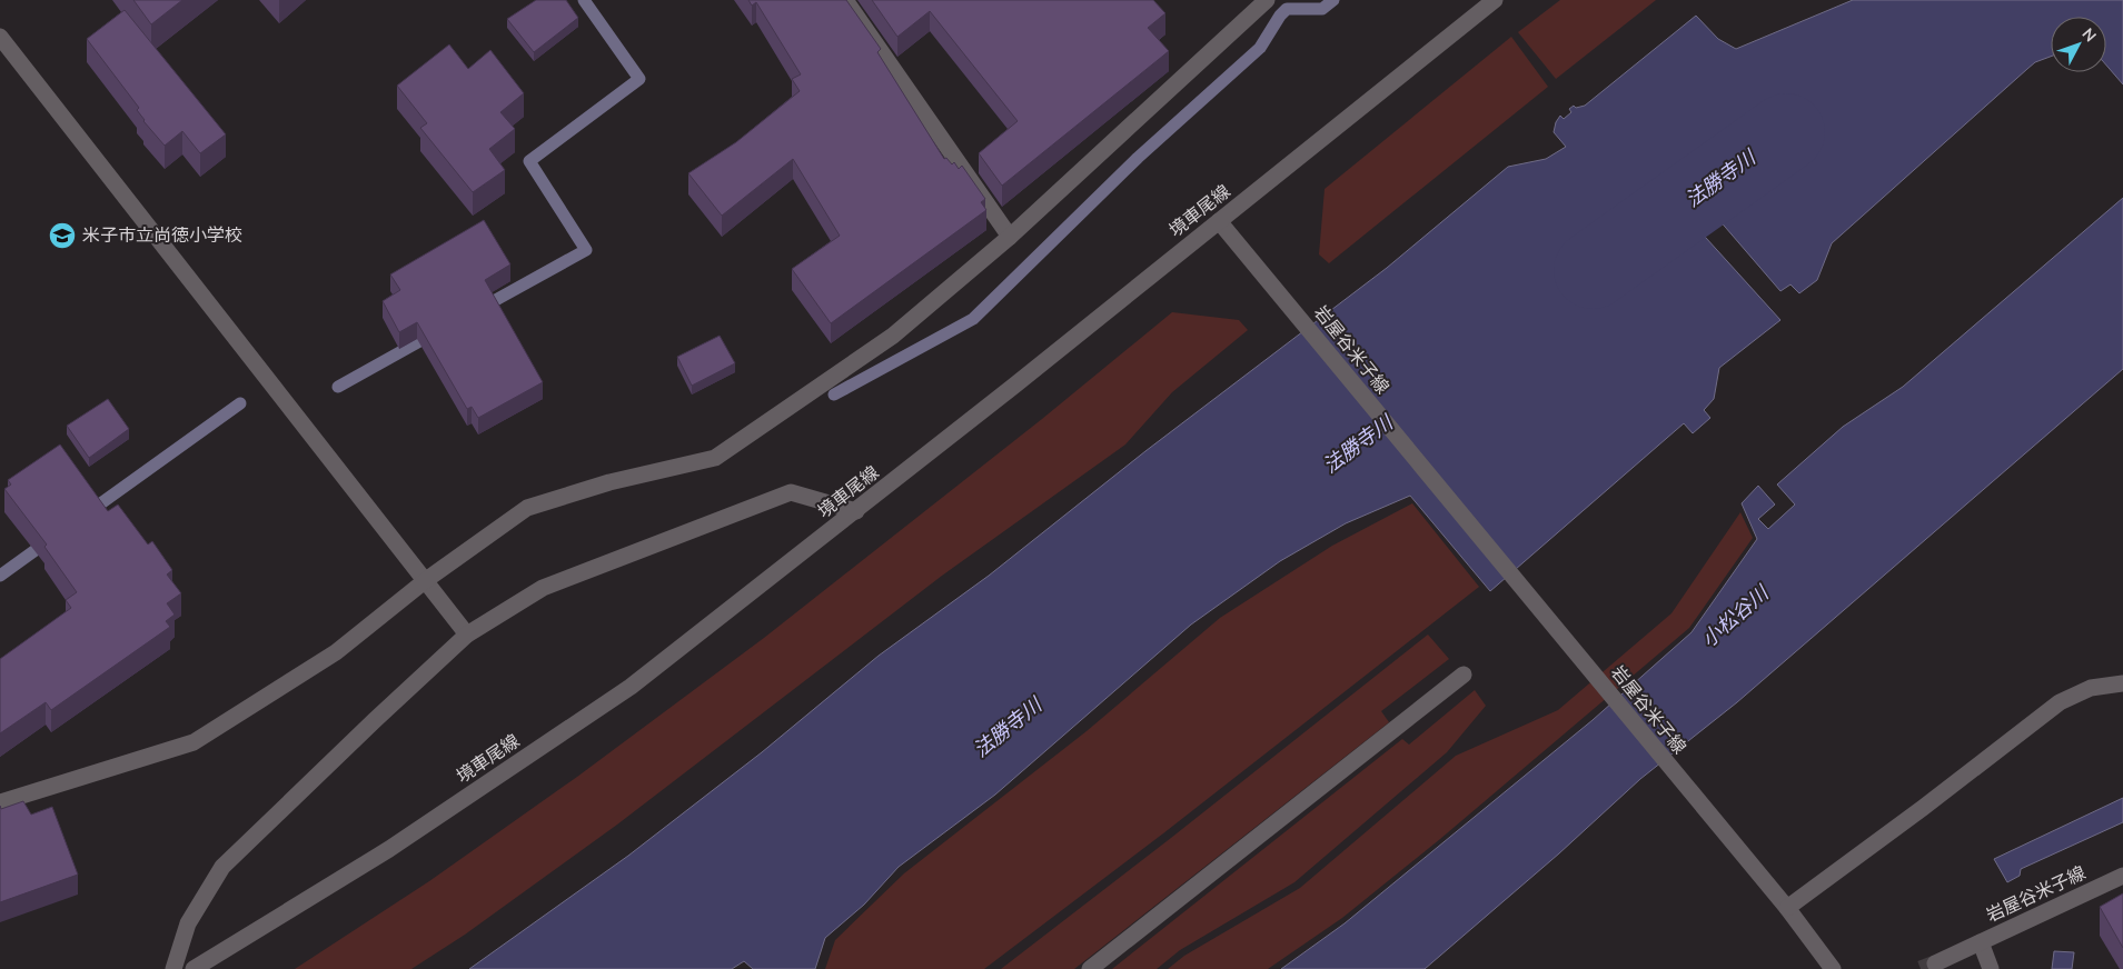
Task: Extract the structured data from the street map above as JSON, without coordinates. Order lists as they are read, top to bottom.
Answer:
{
  "streets": {
    "street": ["境車尾線", "岩屋谷米子線"]
  },
  "crossings": [
    ["境車尾線", "岩屋谷米子線"]
  ],
  "water": ["法勝寺川", "小松谷川"],
  "places": {
    "school or university": ["米子市立尚徳小学校"]
  },
  "north": "top right"
}
